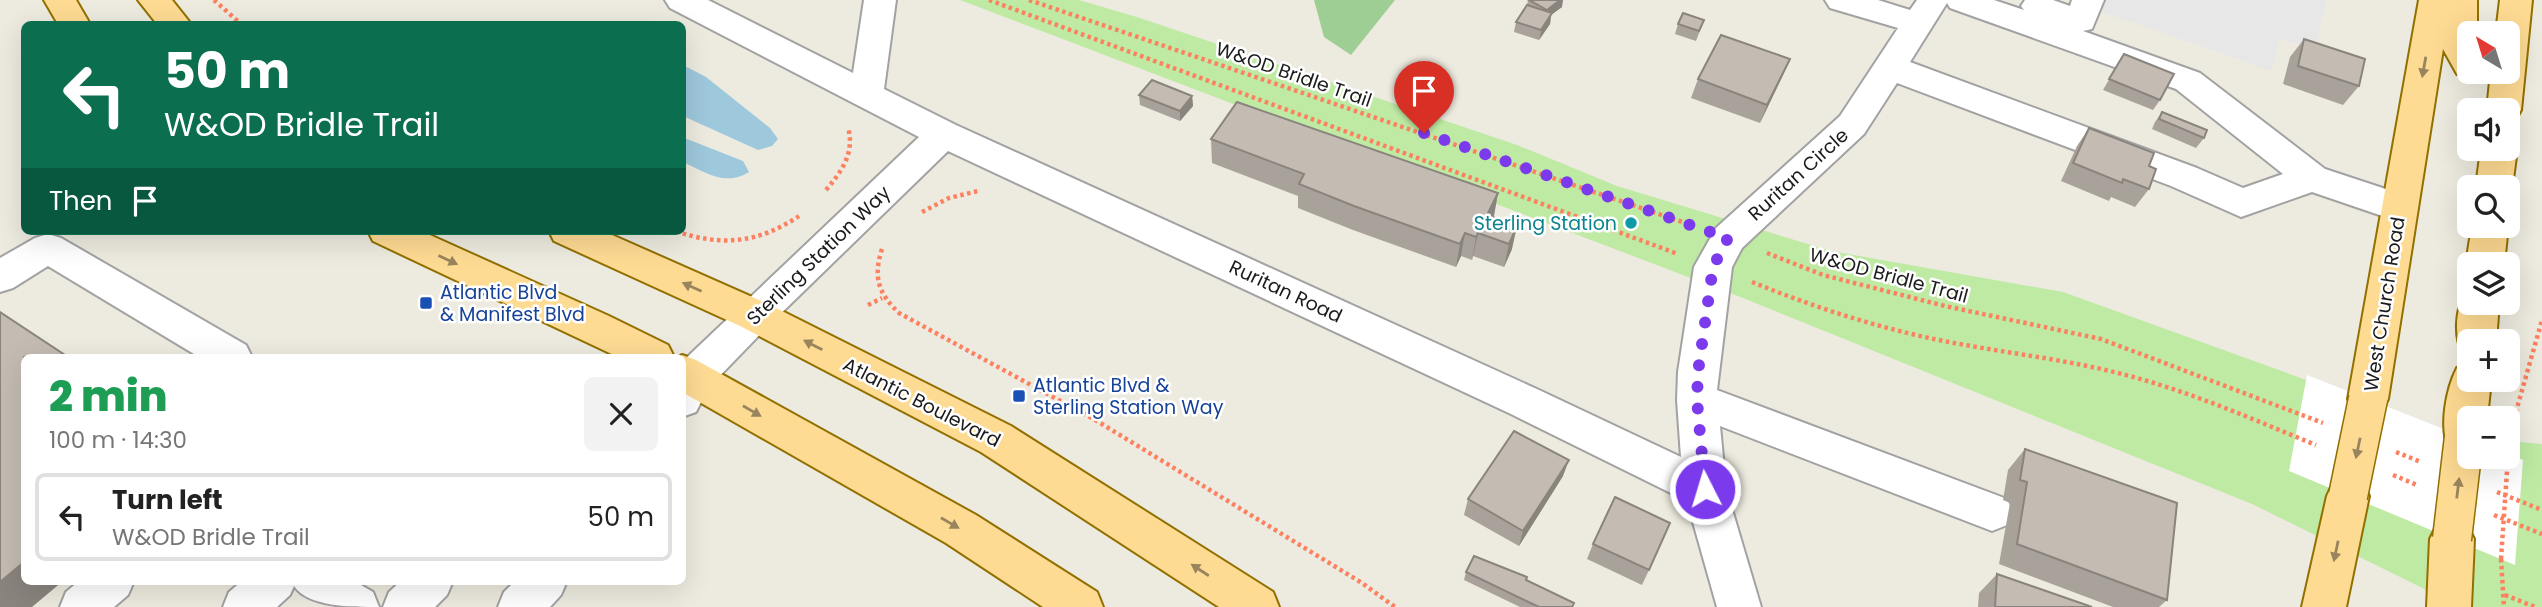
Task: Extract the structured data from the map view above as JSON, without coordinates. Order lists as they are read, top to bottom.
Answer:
{
  "streets": {
    "main road": ["West Church Road", "Atlantic Boulevard"],
    "street": ["Ruritan Circle", "Sterling Station Way", "Ruritan Road"],
    "path": ["W&OD Bridle Trail"]
  },
  "crossings": [
    ["W&OD Bridle Trail", "Ruritan Circle"],
    ["Sterling Station Way", "Ruritan Road"],
    ["Sterling Station Way", "Atlantic Boulevard"]
  ],
  "places": {
    "other": ["Sterling Station"],
    "transit": ["Atlantic Blvd & Manifest Blvd", "Atlantic Blvd & Sterling Station Way"]
  },
  "north": "top left",
  "page": {
    "map_buttons": ["+", "−"],
    "turn": ["50 m", "W&OD Bridle Trail"],
    "then": "Then",
    "heading": ["2 min", "100 m · 14:30"],
    "list": [
      {
        "name": "Turn left",
        "note": "W&OD Bridle Trail",
        "value": "50 m"
      }
    ]
  }
}
